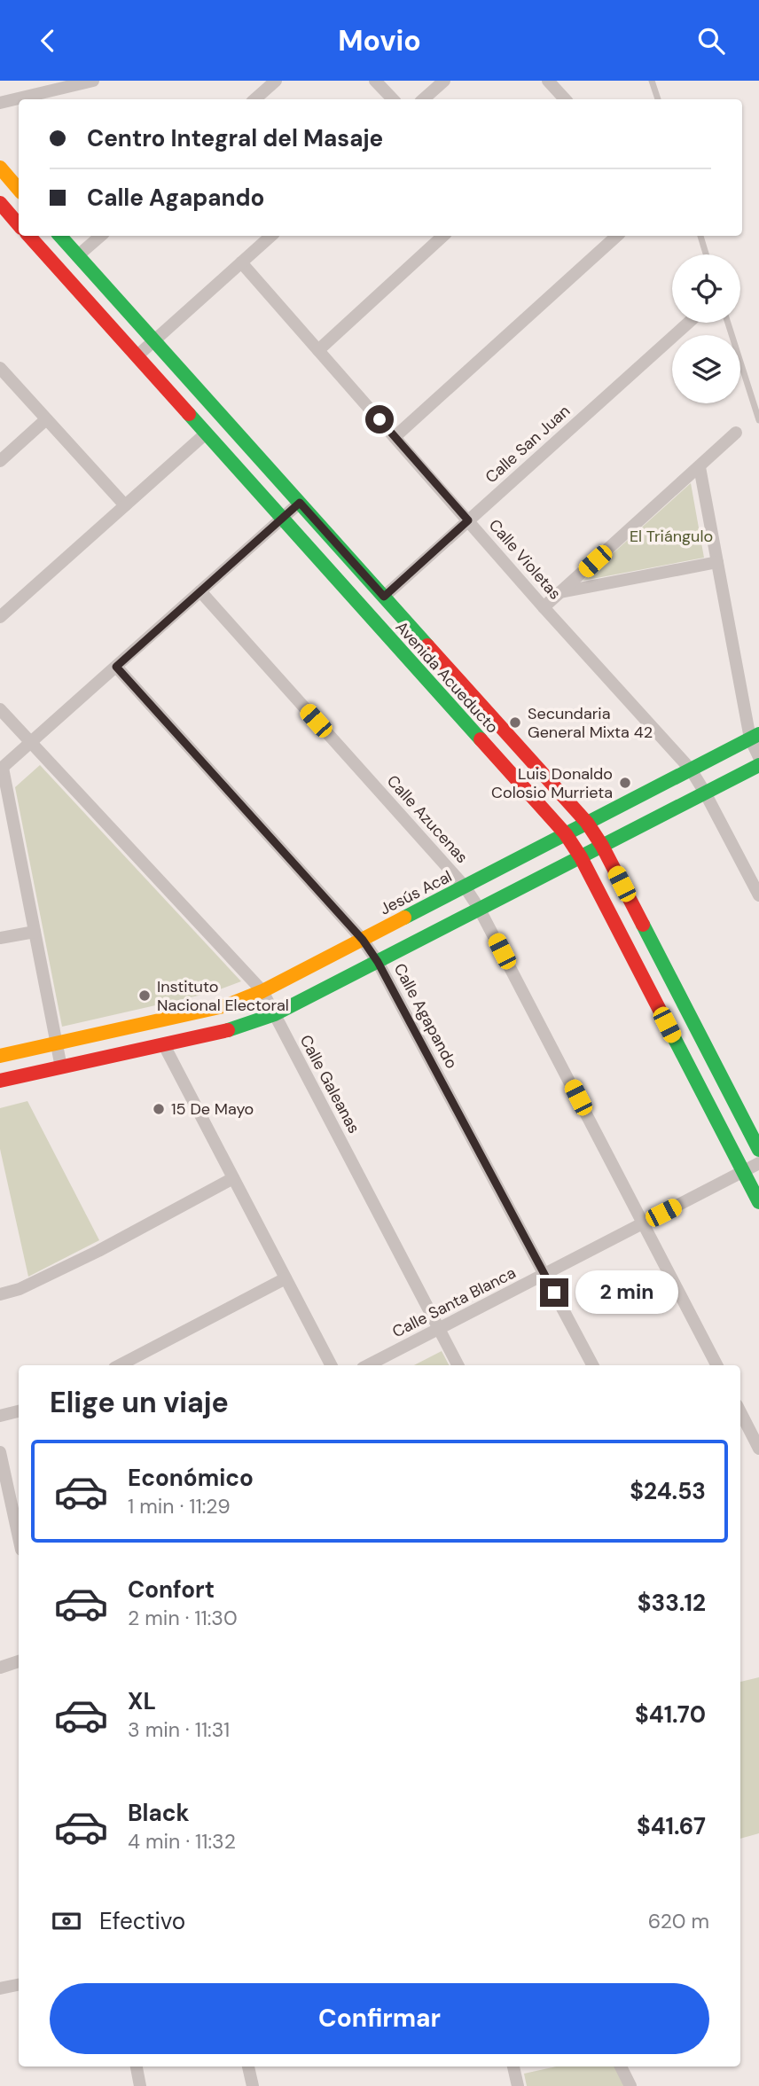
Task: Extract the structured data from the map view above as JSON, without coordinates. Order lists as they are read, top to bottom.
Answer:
{
  "streets": {
    "street": [
      "Calle San Juan",
      "Calle Violetas",
      "Avenida Acueducto",
      "Calle Azucenas",
      "Jesús Acal",
      "Calle Agapando",
      "Calle Galeanas",
      "Calle Santa Blanca"
    ]
  },
  "crossings": [
    ["Calle San Juan", "Calle Violetas"],
    ["Calle San Juan", "Avenida Acueducto"],
    ["Calle Violetas", "Jesús Acal"],
    ["Avenida Acueducto", "Jesús Acal"],
    ["Avenida Acueducto", "Calle Santa Blanca"],
    ["Calle Azucenas", "Jesús Acal"],
    ["Calle Azucenas", "Calle Santa Blanca"],
    ["Jesús Acal", "Calle Agapando"],
    ["Jesús Acal", "Calle Galeanas"],
    ["Calle Agapando", "Calle Santa Blanca"],
    ["Calle Galeanas", "Calle Santa Blanca"]
  ],
  "parks": ["El Triángulo"],
  "places": [
    "Secundaria General Mixta 42",
    "Luis Donaldo Colosio Murrieta",
    "Instituto Nacional Electoral",
    "15 De Mayo"
  ],
  "page": {
    "header": "Movio",
    "banner": ["Centro Integral del Masaje", "Calle Agapando"],
    "bubble": "2 min",
    "heading": "Elige un viaje",
    "list": [
      {
        "name": "Económico",
        "note": "1 min · 11:29",
        "value": "$24.53"
      },
      {
        "name": "Confort",
        "note": "2 min · 11:30",
        "value": "$33.12"
      },
      {
        "name": "XL",
        "note": "3 min · 11:31",
        "value": "$41.70"
      },
      {
        "name": "Black",
        "note": "4 min · 11:32",
        "value": "$41.67"
      }
    ],
    "pay": ["Efectivo", "620 m"],
    "buttons": "Confirmar"
  }
}
